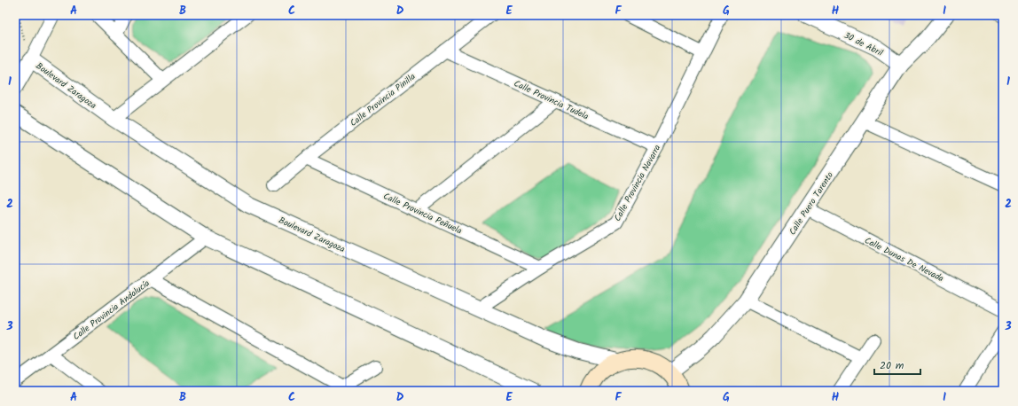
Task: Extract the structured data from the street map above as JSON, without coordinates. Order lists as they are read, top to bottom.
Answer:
{
  "streets": {
    "street": [
      "30 de Abril",
      "Boulevard Zaragoza",
      "Calle Provincia Pinilla",
      "Calle Provincia Tudela",
      "Calle Provincia Navarra",
      "Calle Puero Tarento",
      "Calle Provincia Peñuela",
      "Calle Dunas De Nevada",
      "Calle Provincia Andalucía"
    ]
  },
  "crossings": [
    ["30 de Abril", "Calle Puero Tarento"],
    ["Boulevard Zaragoza", "Calle Provincia Navarra"],
    ["Calle Provincia Pinilla", "Calle Provincia Tudela"],
    ["Calle Provincia Pinilla", "Calle Provincia Peñuela"],
    ["Calle Provincia Tudela", "Calle Provincia Navarra"],
    ["Calle Provincia Navarra", "Calle Provincia Peñuela"],
    ["Calle Puero Tarento", "Calle Dunas De Nevada"]
  ],
  "scale_bar": "20 m",
  "grid": {
    "columns": [
      "A",
      "B",
      "C",
      "D",
      "E",
      "F",
      "G",
      "H",
      "I"
    ],
    "rows": ["1", "2", "3"]
  }
}
